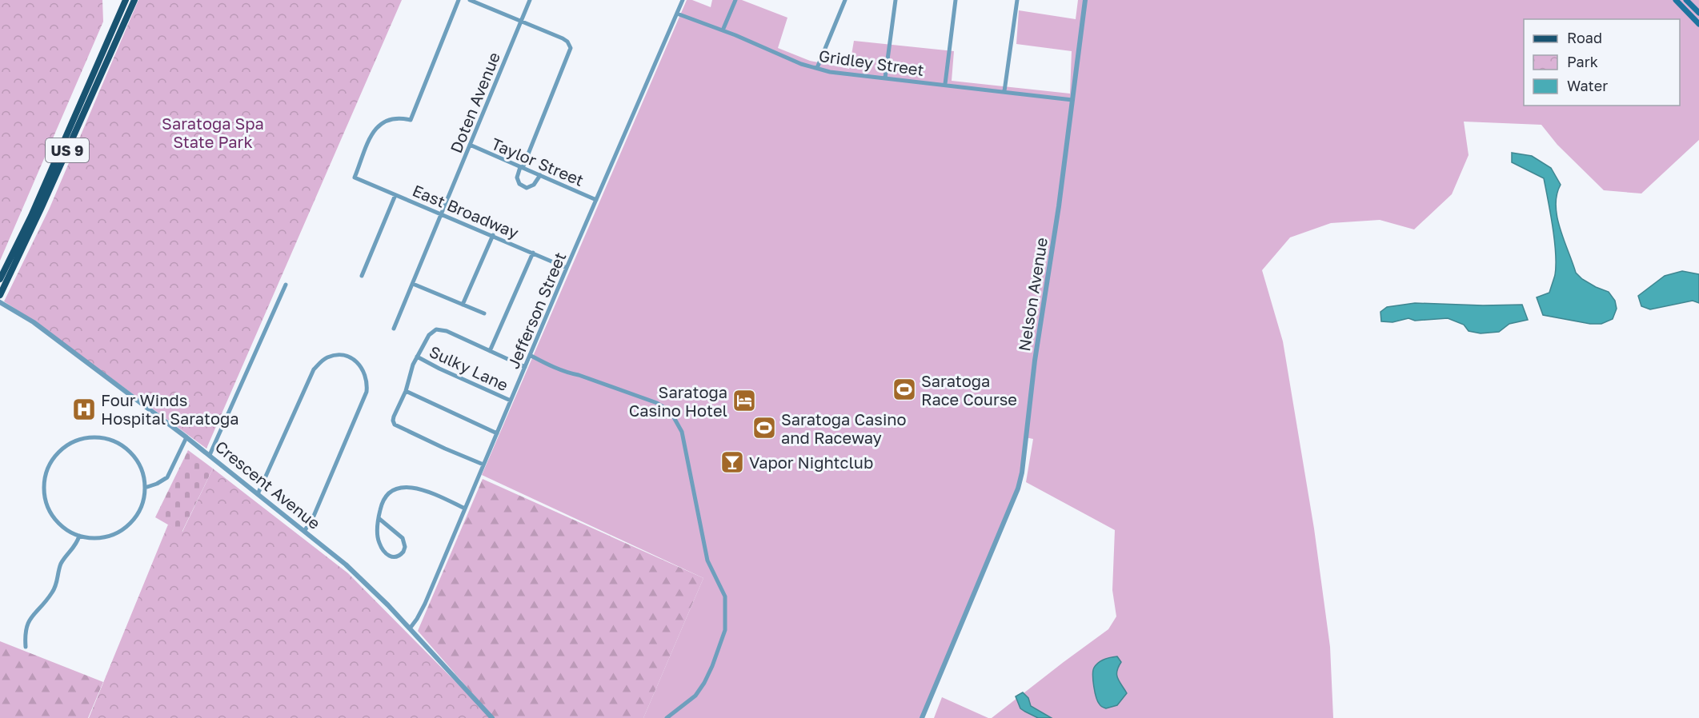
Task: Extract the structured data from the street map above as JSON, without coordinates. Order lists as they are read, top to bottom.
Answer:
{
  "streets": {
    "main road": ["US 9"],
    "street": [
      "Gridley Street",
      "Doten Avenue",
      "Taylor Street",
      "East Broadway",
      "Nelson Avenue",
      "Jefferson Street",
      "Sulky Lane",
      "Crescent Avenue"
    ]
  },
  "crossings": [
    ["Gridley Street", "Nelson Avenue"],
    ["Gridley Street", "Jefferson Street"],
    ["Doten Avenue", "Taylor Street"],
    ["Doten Avenue", "East Broadway"],
    ["Taylor Street", "Jefferson Street"],
    ["East Broadway", "Jefferson Street"],
    ["Jefferson Street", "Sulky Lane"],
    ["Jefferson Street", "Crescent Avenue"]
  ],
  "parks": ["Saratoga Spa State Park"],
  "places": {
    "sports": ["Saratoga Race Course", "Saratoga Casino and Raceway"],
    "hotel": ["Saratoga Casino Hotel"],
    "hospital": ["Four Winds Hospital Saratoga"],
    "bar": ["Vapor Nightclub"]
  },
  "legend": ["Road", "Park", "Water"]
}
